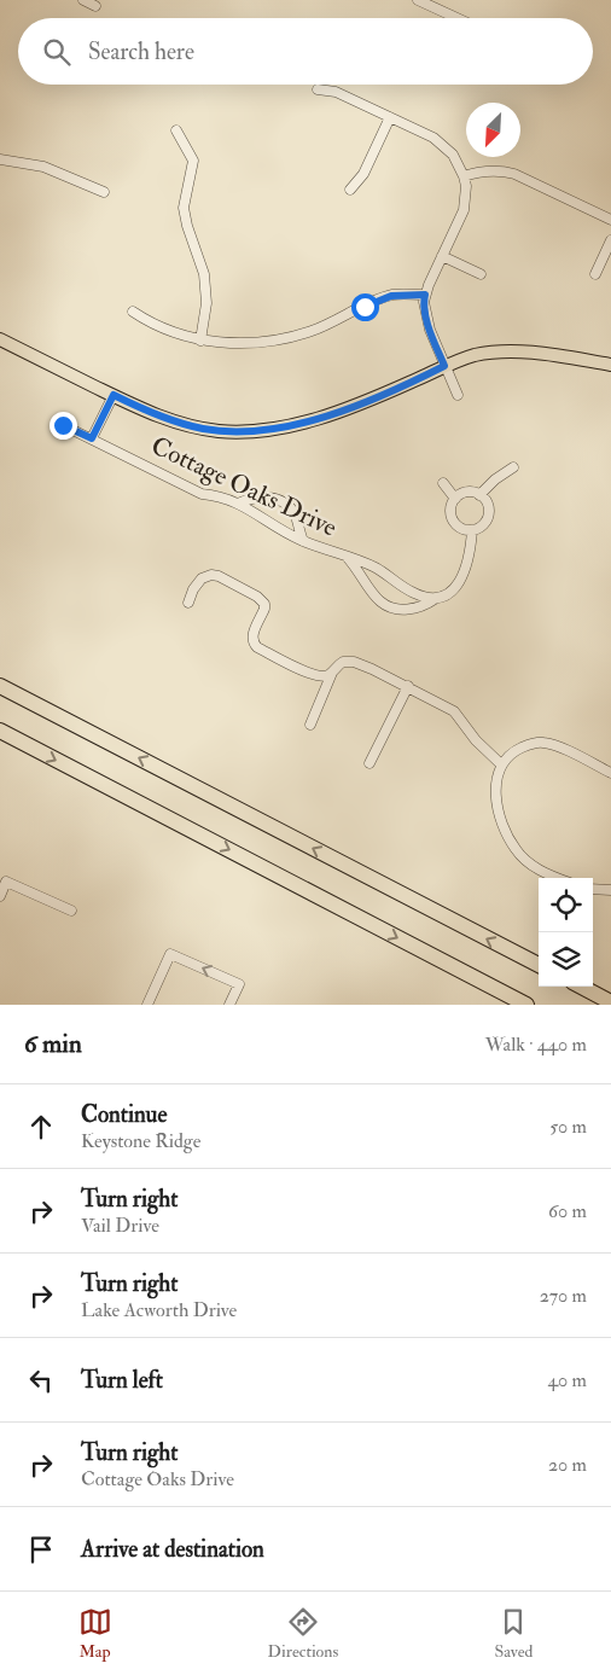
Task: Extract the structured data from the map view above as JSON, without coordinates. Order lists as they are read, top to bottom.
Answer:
{
  "streets": {
    "street": ["Cottage Oaks Drive"]
  },
  "north": "bottom left",
  "page": {
    "search": "Search here",
    "heading": ["6 min", "Walk · 440 m"],
    "list": [
      ["Continue", "Keystone Ridge", "50 m"],
      ["Turn right", "Vail Drive", "60 m"],
      ["Turn right", "Lake Acworth Drive", "270 m"],
      ["Turn left", "40 m"],
      ["Turn right", "Cottage Oaks Drive", "20 m"],
      "Arrive at destination"
    ],
    "nav": ["Map", "Directions", "Saved"]
  }
}
